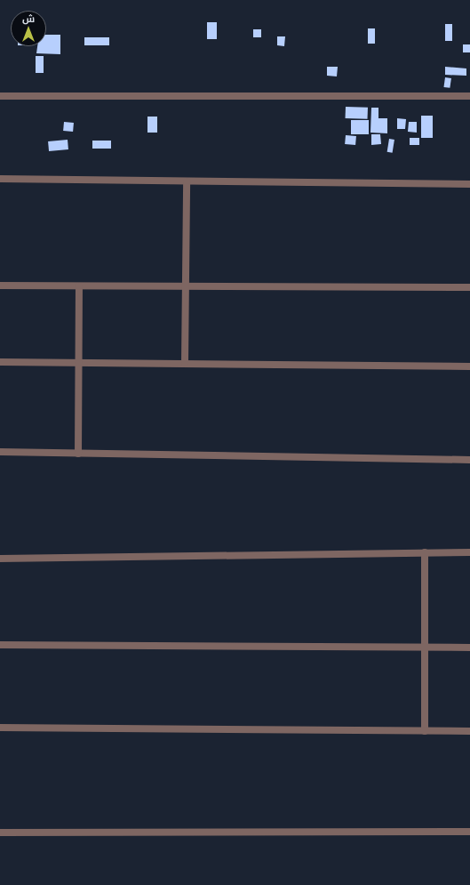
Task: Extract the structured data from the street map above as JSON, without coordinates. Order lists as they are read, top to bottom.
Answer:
{
  "north": "top"
}
